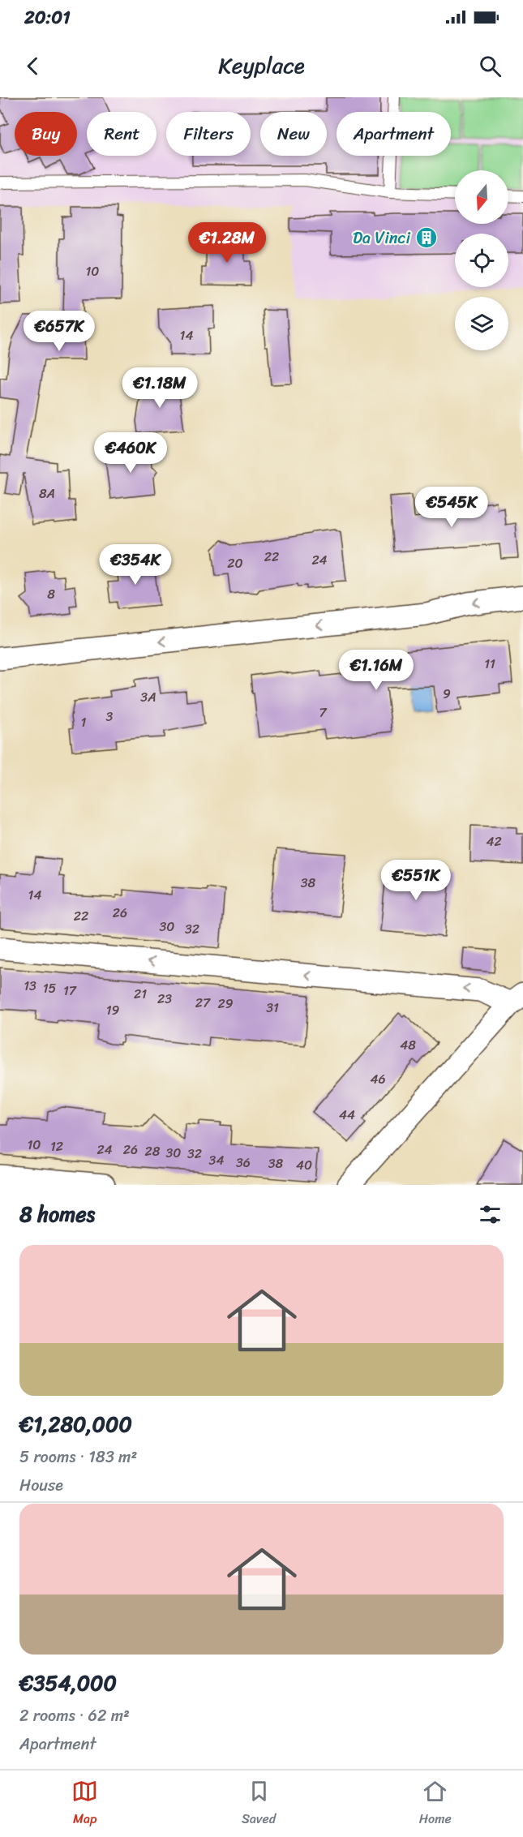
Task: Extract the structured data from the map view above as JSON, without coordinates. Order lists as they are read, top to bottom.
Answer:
{
  "places": {
    "building": ["Da Vinci"]
  },
  "house_numbers": [
    "10",
    "14",
    "8A",
    "22",
    "24",
    "20",
    "8",
    "11",
    "9",
    "3A",
    "7",
    "3",
    "1",
    "42",
    "38",
    "14",
    "26",
    "22",
    "30",
    "32",
    "13",
    "15",
    "17",
    "21",
    "23",
    "27",
    "29",
    "31",
    "19",
    "48",
    "46",
    "44",
    "10",
    "12",
    "24",
    "26",
    "28",
    "30",
    "32",
    "34",
    "36",
    "38",
    "40"
  ],
  "north": "bottom",
  "page": {
    "status": "20:01",
    "header": "Keyplace",
    "chip": [
      "Buy",
      "Rent",
      "Filters",
      "New",
      "Apartment"
    ],
    "price": [
      "€1.28M",
      "€657K",
      "€1.18M",
      "€460K",
      "€545K",
      "€354K",
      "€1.16M",
      "€551K"
    ],
    "heading": "8 homes",
    "list": [
      {
        "name": "€1,280,000",
        "note": "5 rooms · 183 m² · House"
      },
      {
        "name": "€354,000",
        "note": "2 rooms · 62 m² · Apartment"
      }
    ],
    "tabs": ["Map", "Saved", "Home"]
  }
}
